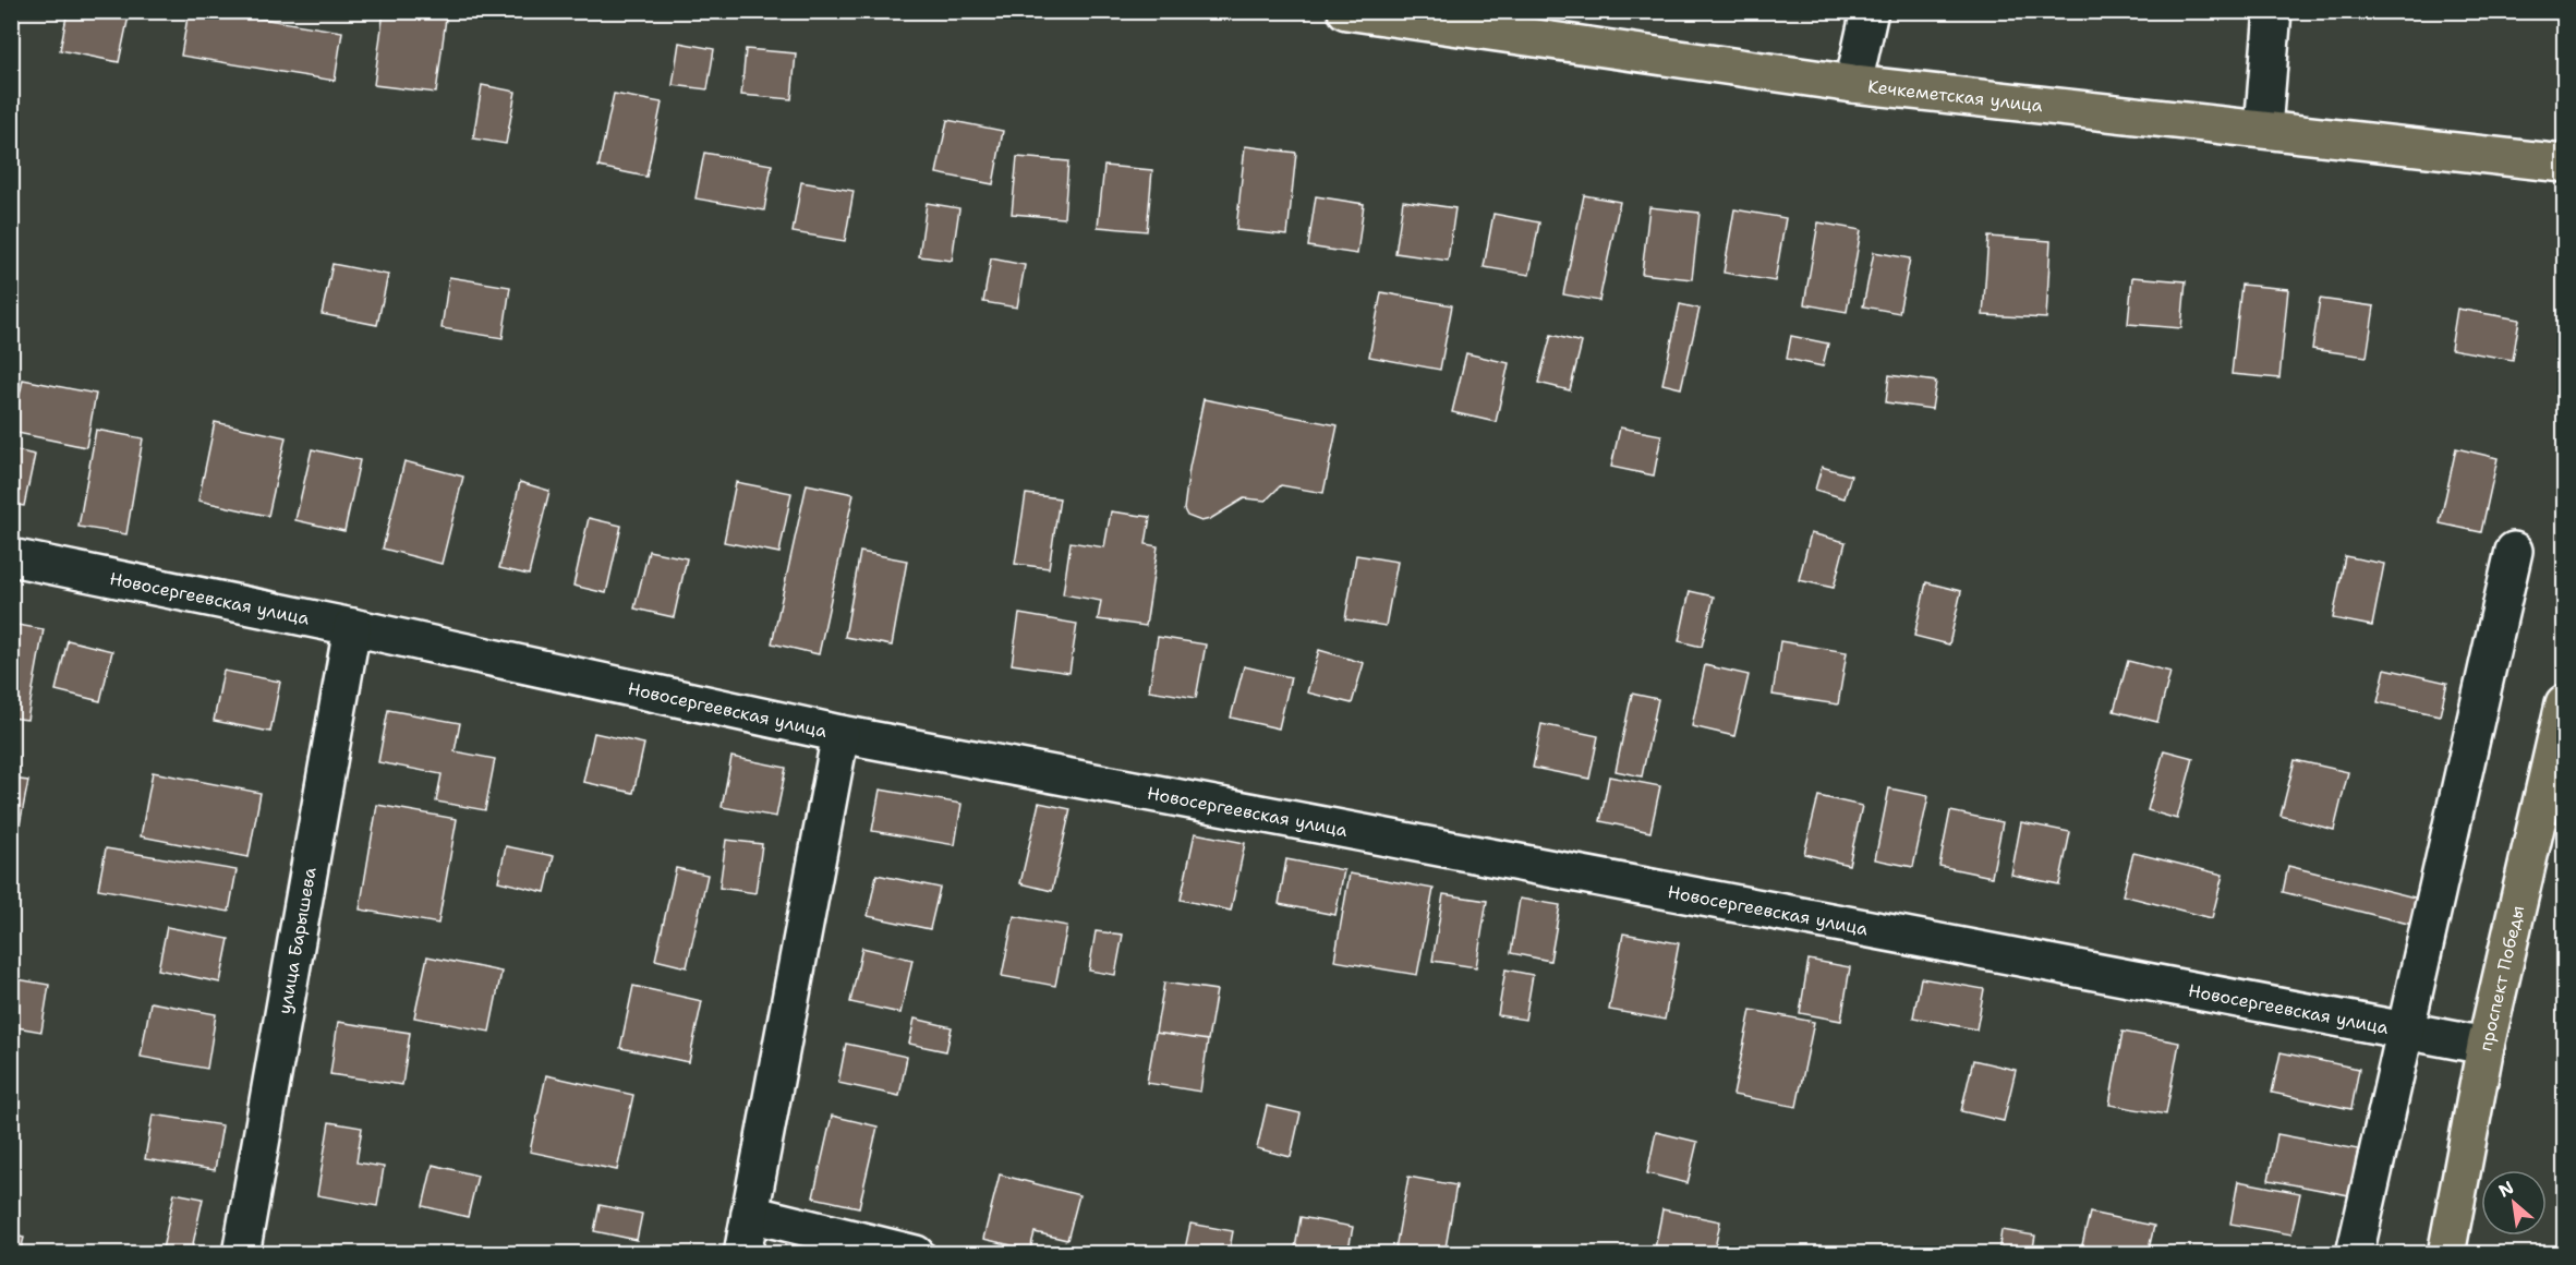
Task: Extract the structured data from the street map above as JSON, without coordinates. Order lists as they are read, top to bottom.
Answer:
{
  "streets": {
    "main road": ["Кечкеметская улица", "проспект Победы"],
    "street": ["Новосергеевская улица", "улица Барышева"]
  },
  "crossings": [
    ["Новосергеевская улица", "улица Барышева"],
    ["Новосергеевская улица", "проспект Победы"]
  ],
  "north": "top left"
}
